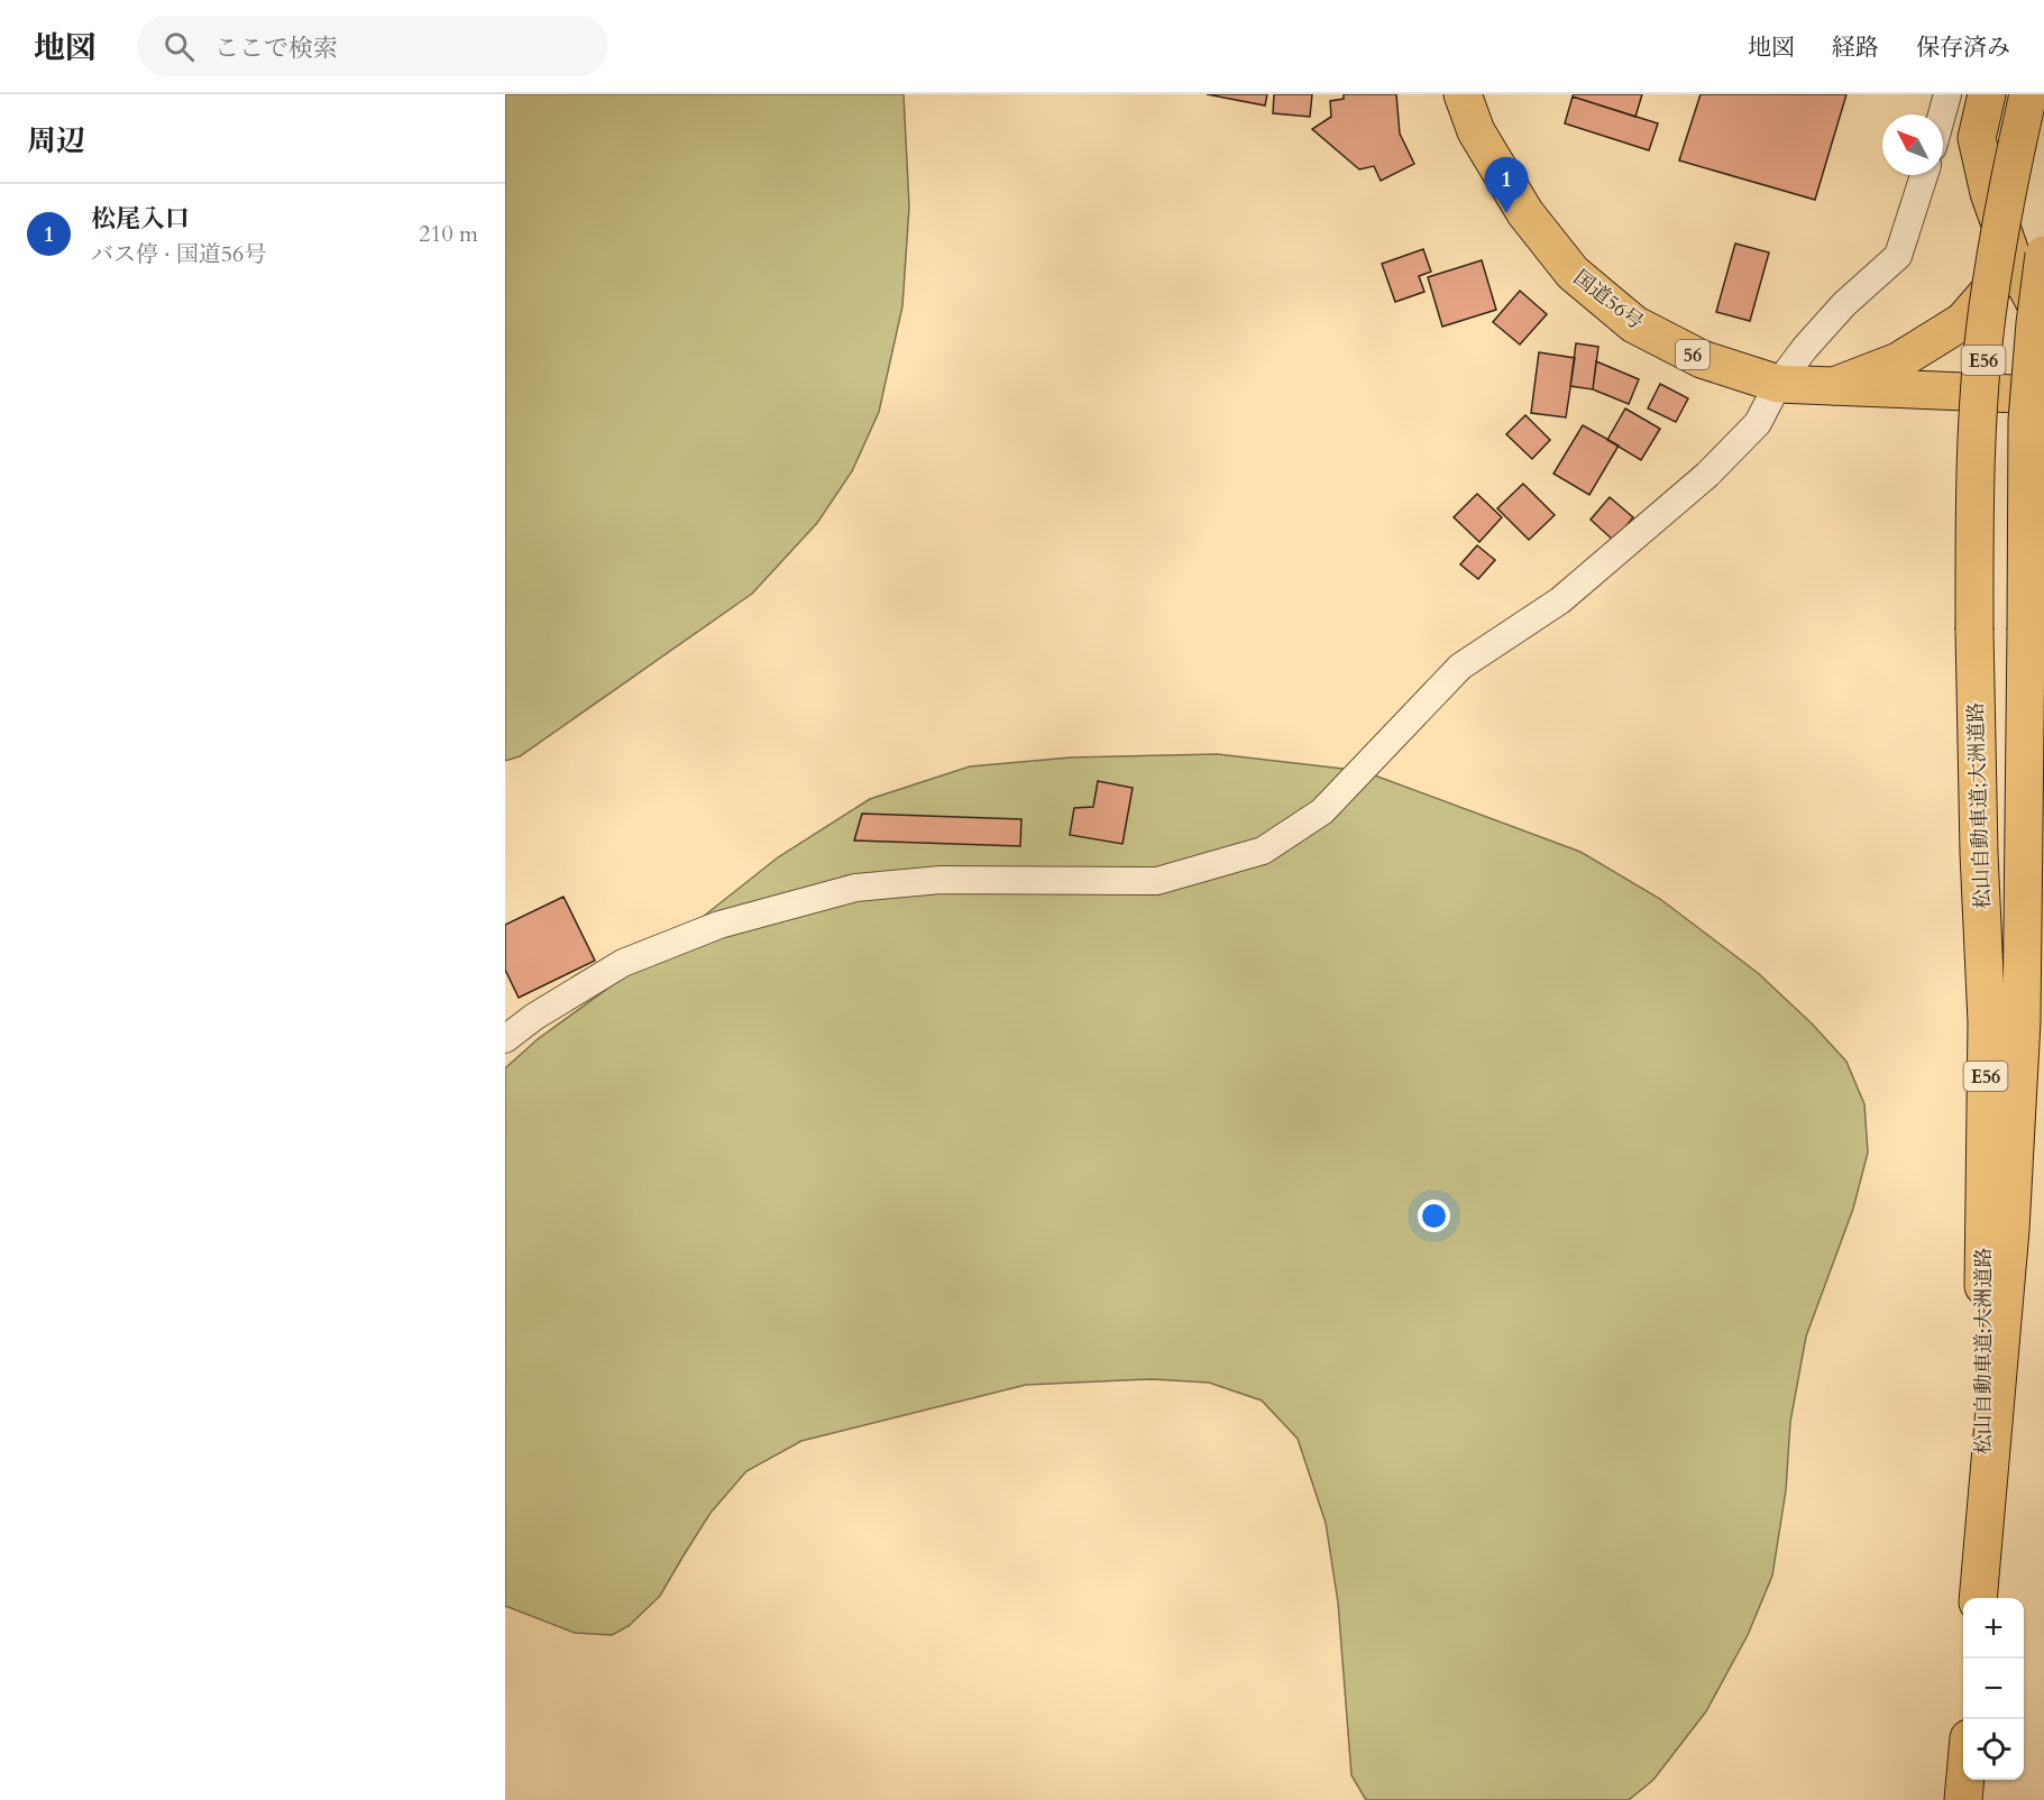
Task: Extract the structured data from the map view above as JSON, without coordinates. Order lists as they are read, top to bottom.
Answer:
{
  "streets": {
    "highway": [
      "国道56号",
      "56",
      "E56",
      "松山自動車道;大洲道路"
    ]
  },
  "north": "top left",
  "page": {
    "header": "地図",
    "search": "ここで検索",
    "nav": ["地図", "経路", "保存済み"],
    "heading": "周辺",
    "pins": "1",
    "list": [
      {
        "mark": "1",
        "name": "松尾入口",
        "note": "バス停 · 国道56号",
        "value": "210 m"
      }
    ],
    "map_buttons": ["+", "−"]
  }
}
